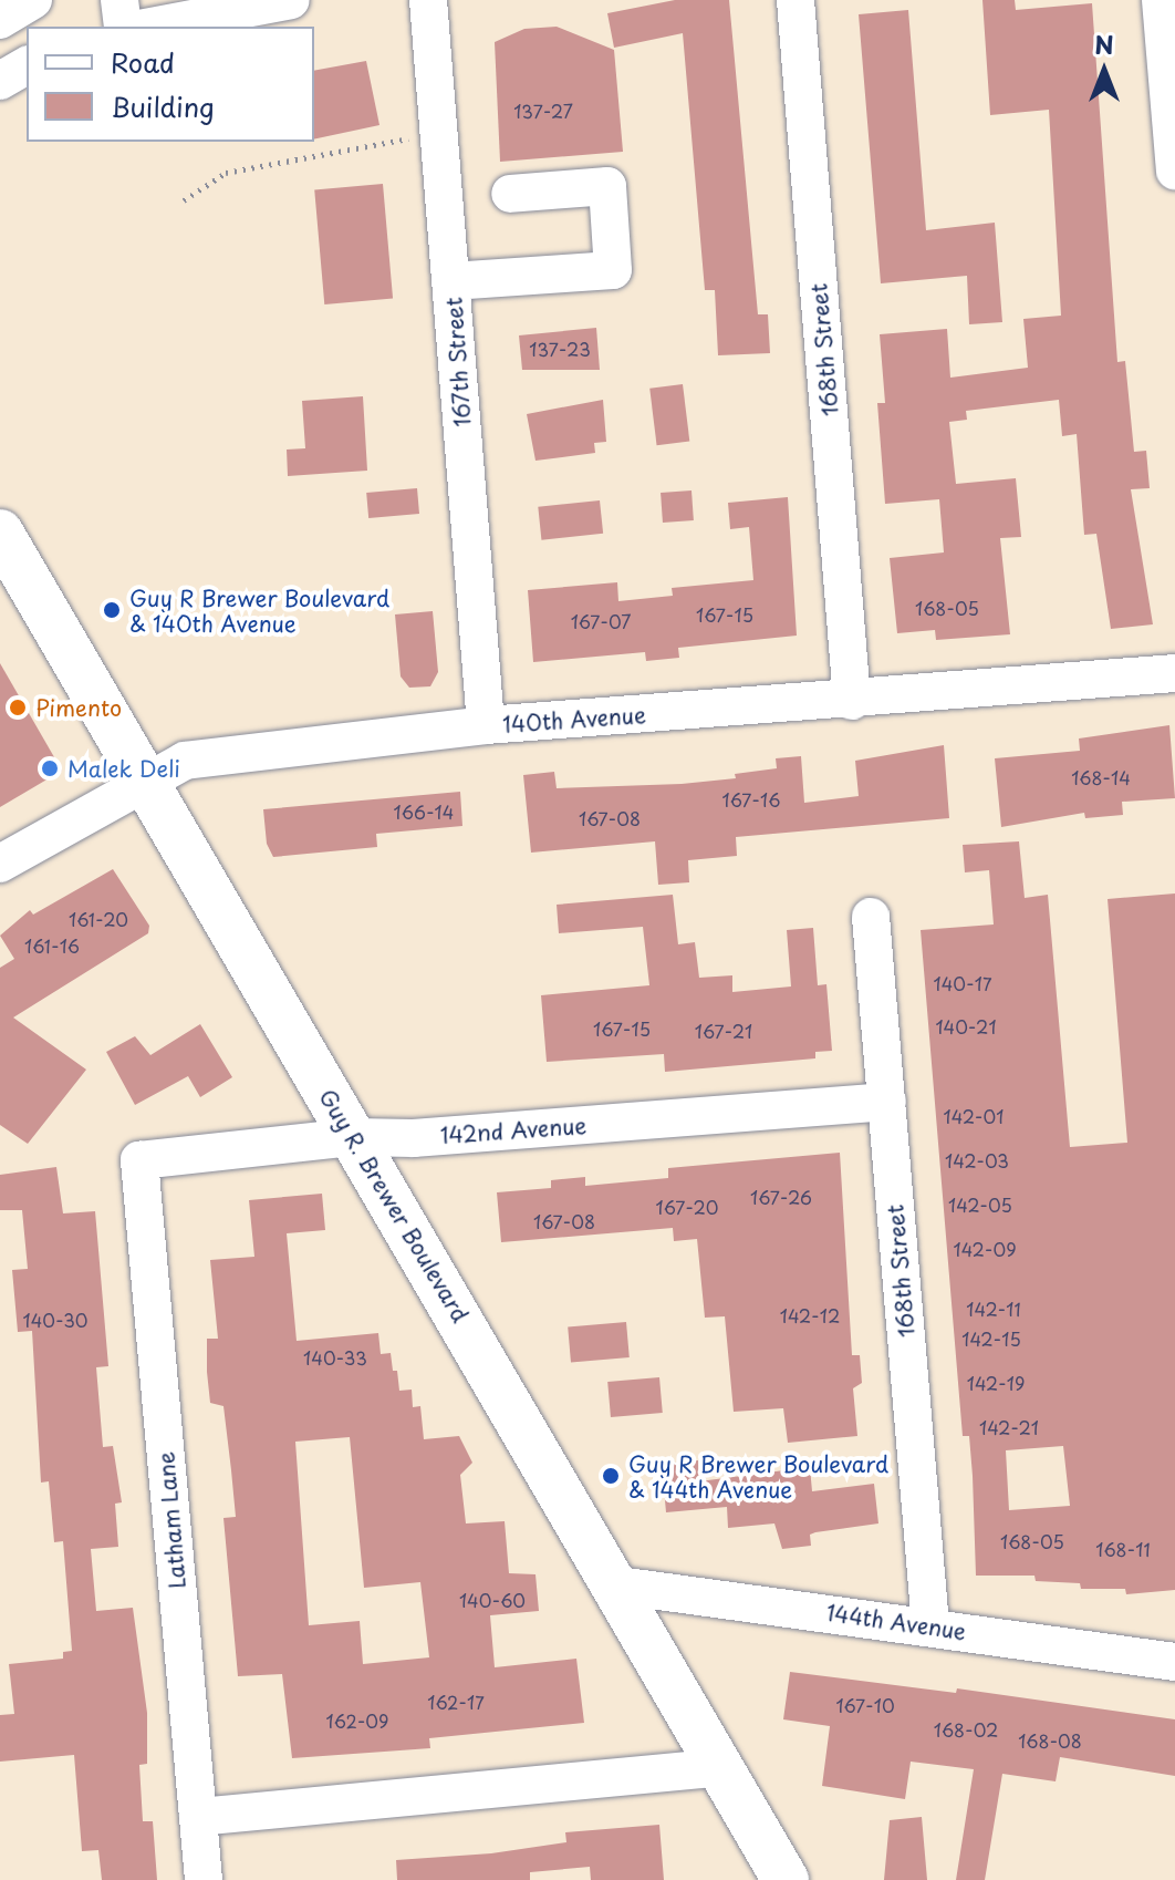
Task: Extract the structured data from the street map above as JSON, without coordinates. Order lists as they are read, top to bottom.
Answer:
{
  "streets": {
    "main road": ["Guy R. Brewer Boulevard"],
    "street": [
      "168th Street",
      "167th Street",
      "140th Avenue",
      "142nd Avenue",
      "Latham Lane",
      "144th Avenue"
    ]
  },
  "crossings": [
    ["168th Street", "140th Avenue"],
    ["168th Street", "142nd Avenue"],
    ["168th Street", "144th Avenue"],
    ["167th Street", "140th Avenue"],
    ["140th Avenue", "Guy R. Brewer Boulevard"],
    ["142nd Avenue", "Guy R. Brewer Boulevard"],
    ["142nd Avenue", "Latham Lane"],
    ["Guy R. Brewer Boulevard", "144th Avenue"]
  ],
  "places": [
    "Guy R Brewer Boulevard & 140th Avenue",
    "Pimento",
    "Malek Deli",
    "Guy R Brewer Boulevard & 144th Avenue"
  ],
  "house_numbers": [
    "137-27",
    "137-23",
    "168-05",
    "167-15",
    "167-07",
    "168-14",
    "167-16",
    "166-14",
    "167-08",
    "161-20",
    "161-16",
    "140-17",
    "140-21",
    "167-15",
    "167-21",
    "142-01",
    "142-03",
    "167-26",
    "142-05",
    "167-20",
    "167-08",
    "142-09",
    "142-11",
    "142-12",
    "140-30",
    "142-15",
    "140-33",
    "142-19",
    "142-21",
    "168-05",
    "168-11",
    "140-60",
    "162-17",
    "167-10",
    "162-09",
    "168-02",
    "168-08"
  ],
  "legend": ["Road", "Building"],
  "north": "top"
}
